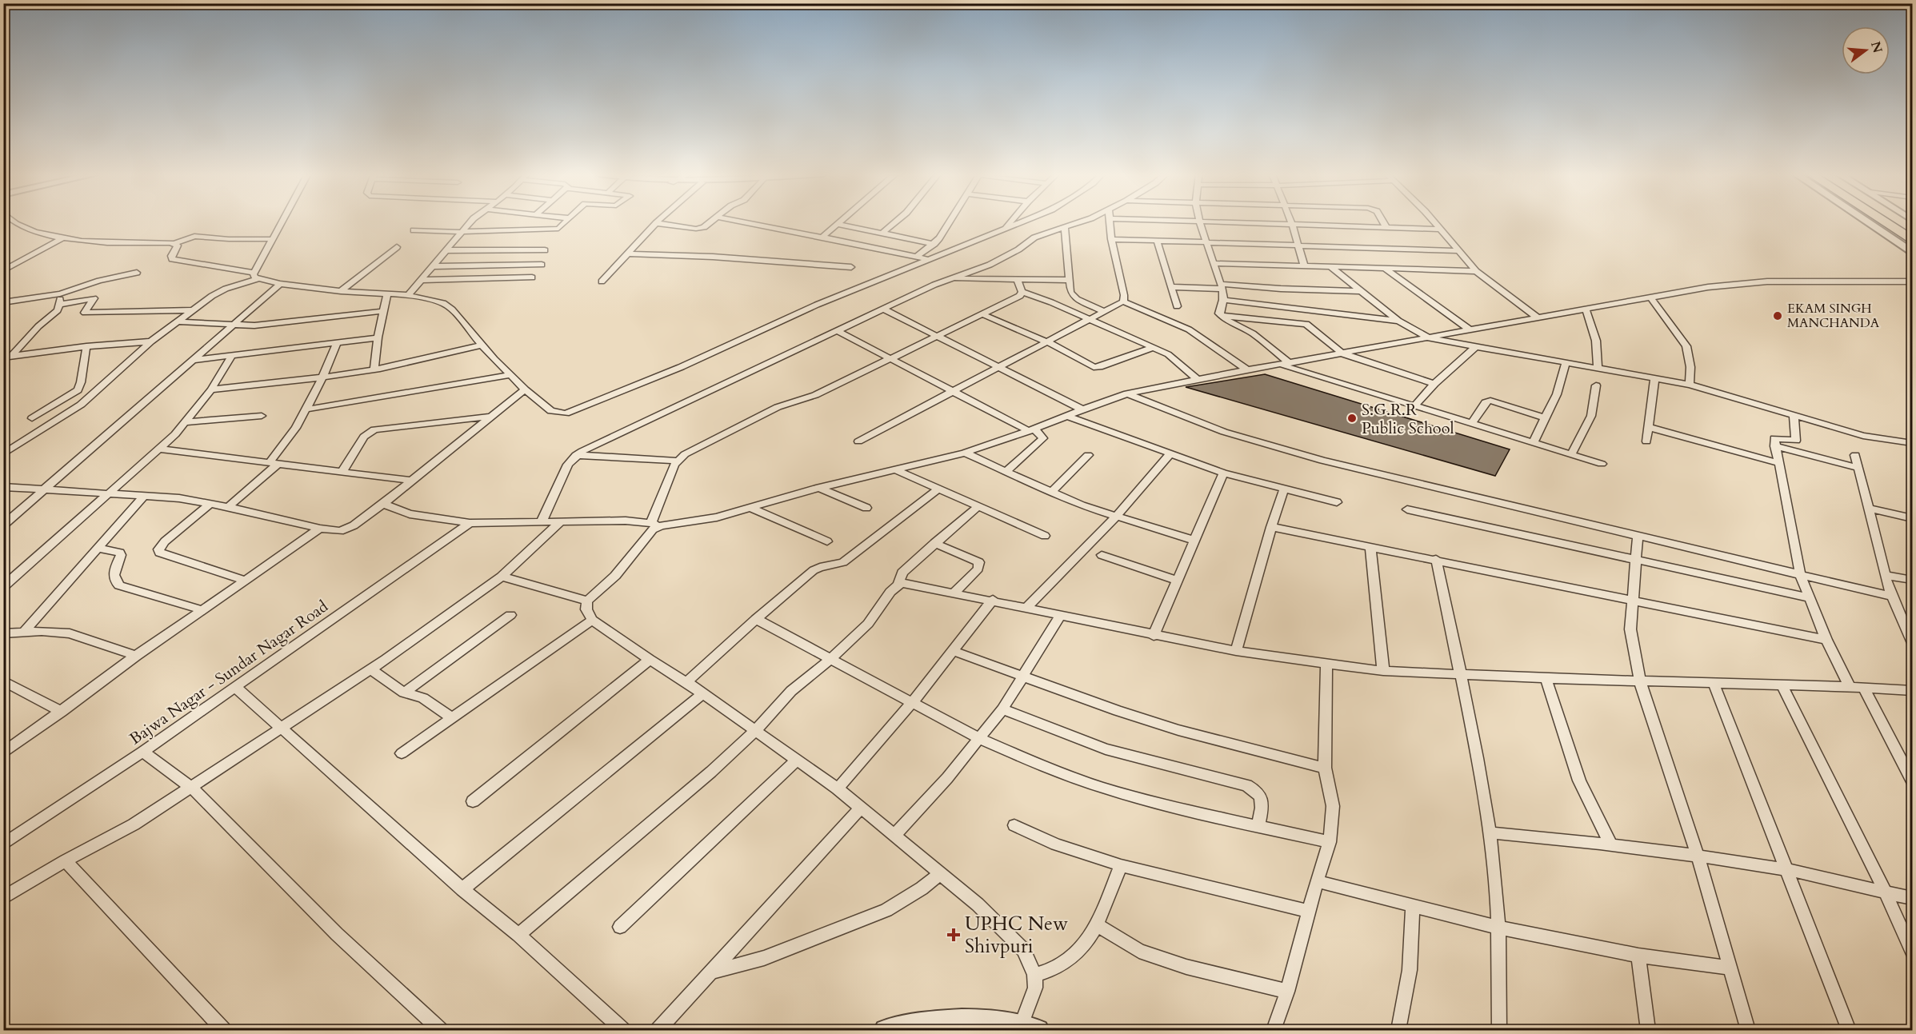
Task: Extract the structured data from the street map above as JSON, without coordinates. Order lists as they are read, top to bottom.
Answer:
{
  "streets": {
    "street": ["Bajwa Nagar - Sundar Nagar Road"]
  },
  "places": {
    "other": ["EKAM SINGH MANCHANDA", "S.G.R.R Public School"],
    "health": ["UPHC New Shivpuri"]
  },
  "north": "right"
}
